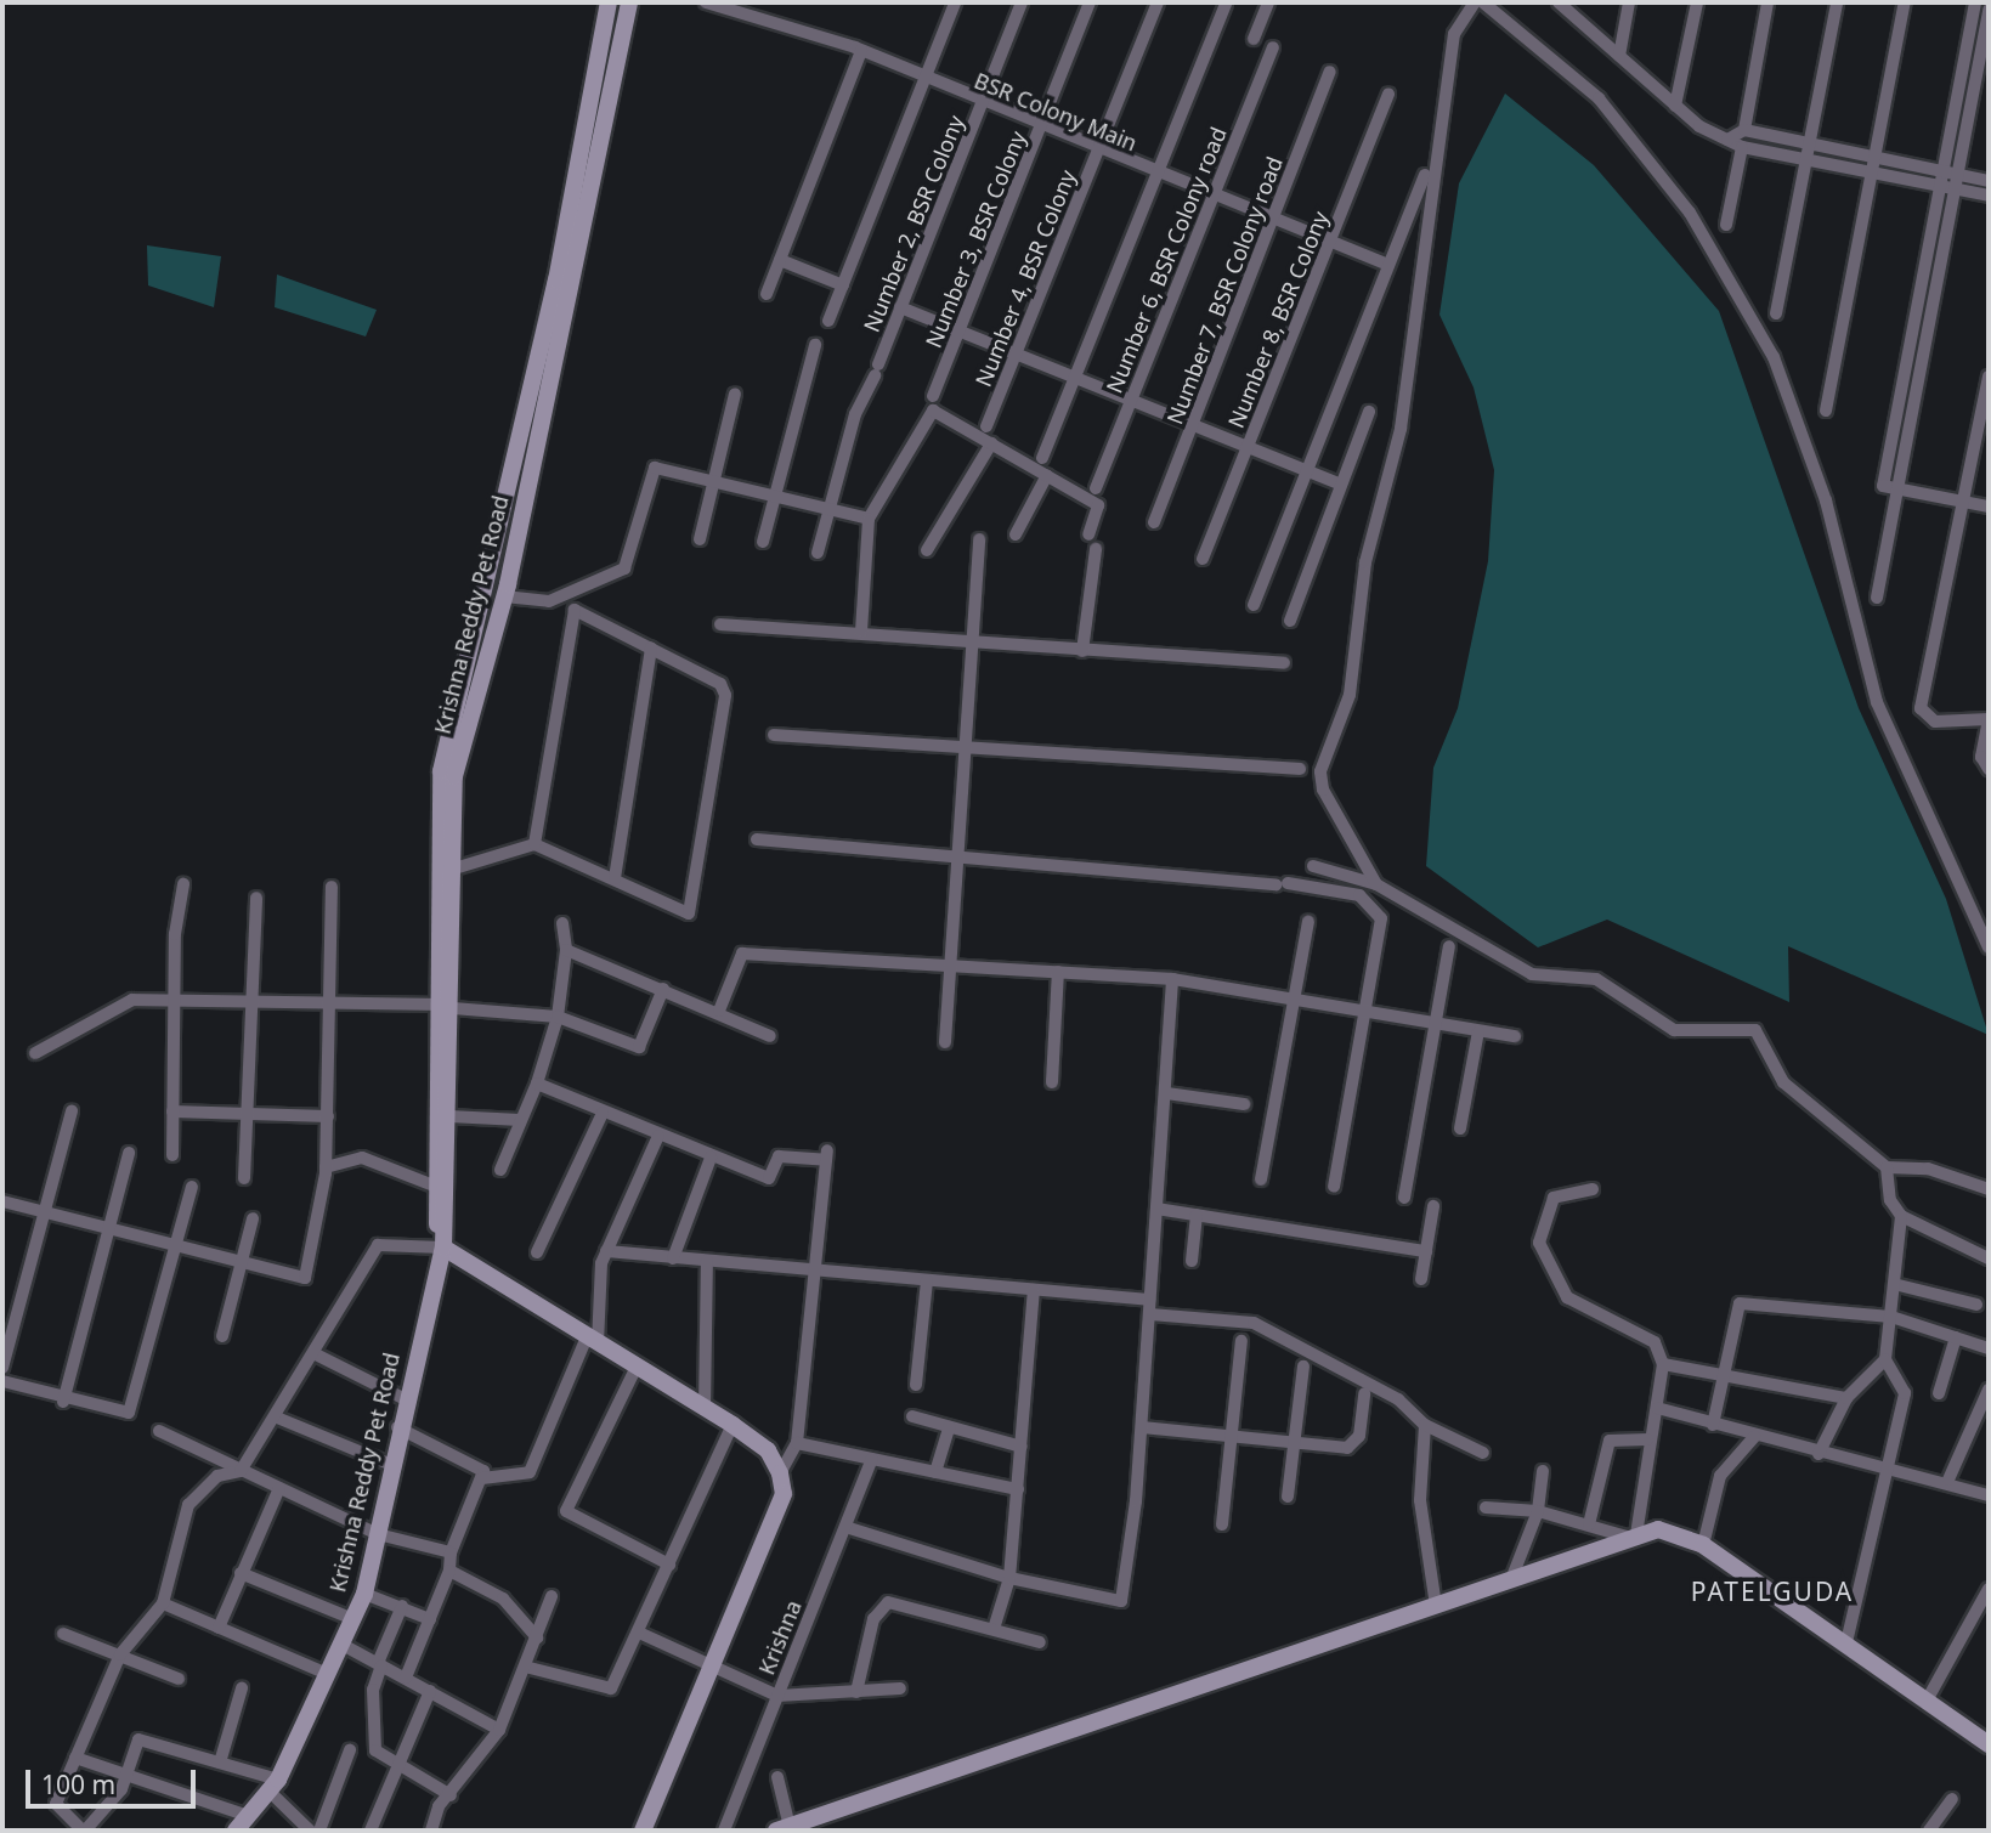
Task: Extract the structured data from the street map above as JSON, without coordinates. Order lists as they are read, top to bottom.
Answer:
{
  "streets": {
    "main road": ["Krishna Reddy Pet Road"],
    "street": [
      "BSR Colony Main",
      "Number 2, BSR Colony",
      "Number 3, BSR Colony",
      "Number 6, BSR Colony road",
      "Number 4, BSR Colony",
      "Number 7, BSR Colony road",
      "Number 8, BSR Colony",
      "Krishna"
    ]
  },
  "crossings": [
    ["BSR Colony Main", "Number 2, BSR Colony"],
    ["BSR Colony Main", "Number 3, BSR Colony"],
    ["BSR Colony Main", "Number 6, BSR Colony road"],
    ["BSR Colony Main", "Number 4, BSR Colony"],
    ["BSR Colony Main", "Number 7, BSR Colony road"],
    ["BSR Colony Main", "Number 8, BSR Colony"]
  ],
  "districts": ["PATELGUDA"],
  "scale_bar": "100 m"
}
